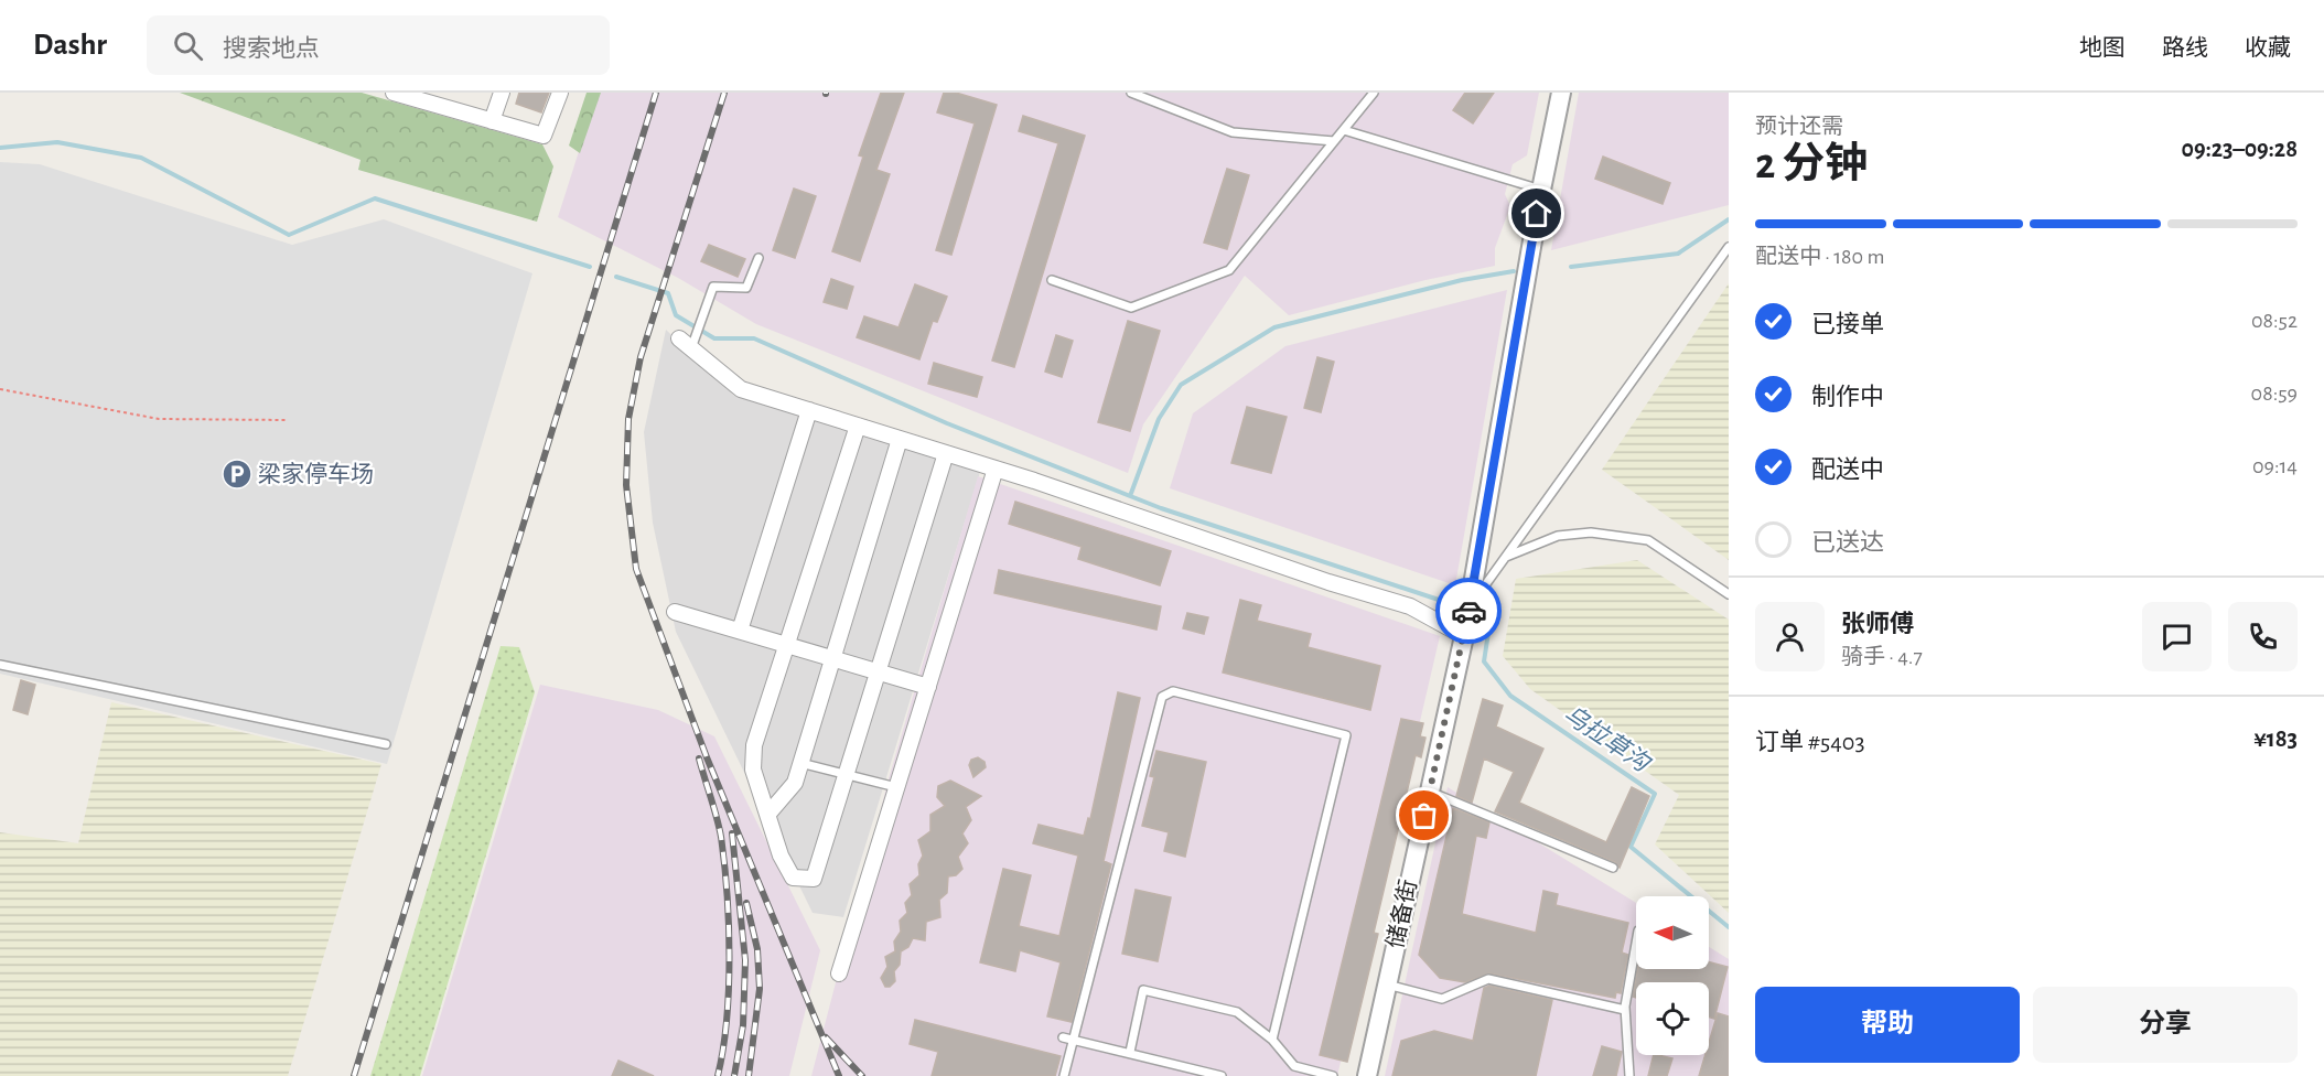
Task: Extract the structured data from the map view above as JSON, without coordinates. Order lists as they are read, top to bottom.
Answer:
{
  "streets": {
    "street": ["储备街"]
  },
  "water": ["乌拉草沟"],
  "places": {
    "parking": ["梁家停车场"]
  },
  "north": "left",
  "page": {
    "header": "Dashr",
    "search": "搜索地点",
    "nav": ["地图", "路线", "收藏"],
    "heading": ["2 分钟", "预计还需", "09:23–09:28"],
    "panel": [
      "张师傅",
      "骑手 · 4.7",
      "订单 #5403",
      "¥183"
    ],
    "bar": "配送中 · 180 m",
    "list": [
      ["已接单", "08:52"],
      ["制作中", "08:59"],
      ["配送中", "09:14"],
      "已送达"
    ],
    "buttons": ["帮助", "分享"]
  }
}
